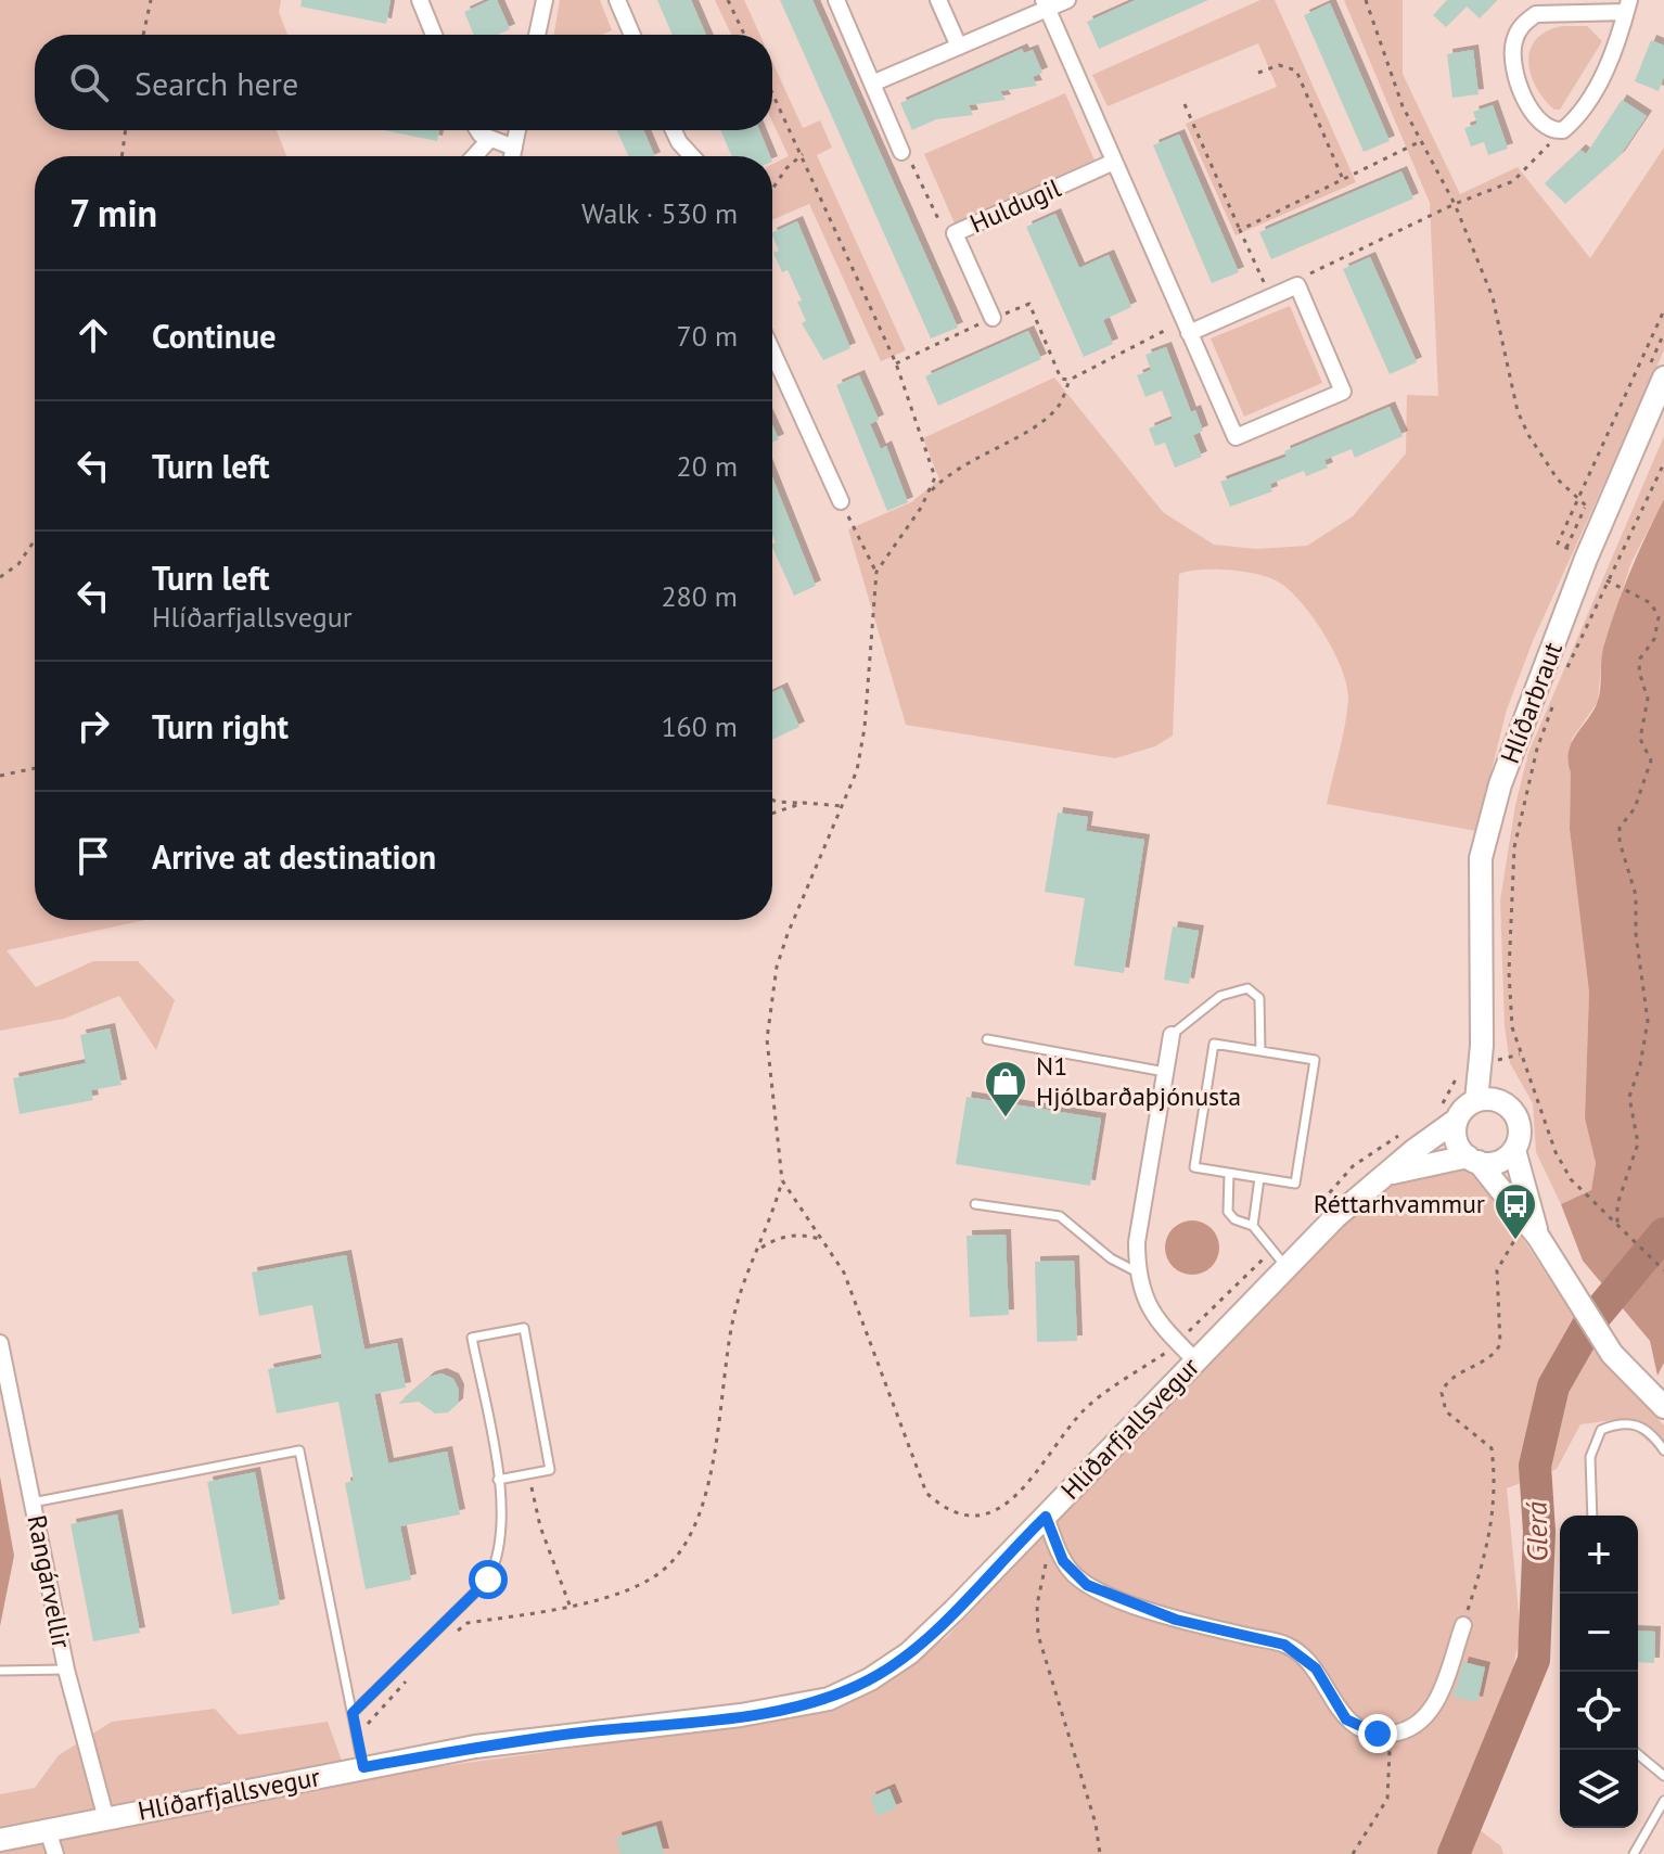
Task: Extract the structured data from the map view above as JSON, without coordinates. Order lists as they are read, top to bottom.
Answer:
{
  "streets": {
    "main road": ["Hlíðarbraut", "Hlíðarfjallsvegur"],
    "street": ["Huldugil", "Rangárvellir"]
  },
  "crossings": [
    ["Hlíðarbraut", "Hlíðarfjallsvegur"],
    ["Hlíðarfjallsvegur", "Rangárvellir"]
  ],
  "water": ["Glerá"],
  "places": {
    "shop": ["N1 Hjólbarðaþjónusta"],
    "bus stop": ["Réttarhvammur"]
  },
  "page": {
    "search": "Search here",
    "heading": ["7 min", "Walk · 530 m"],
    "list": [
      ["Continue", "70 m"],
      ["Turn left", "20 m"],
      ["Turn left", "Hlíðarfjallsvegur", "280 m"],
      ["Turn right", "160 m"],
      "Arrive at destination"
    ],
    "map_buttons": ["+", "−"]
  }
}
